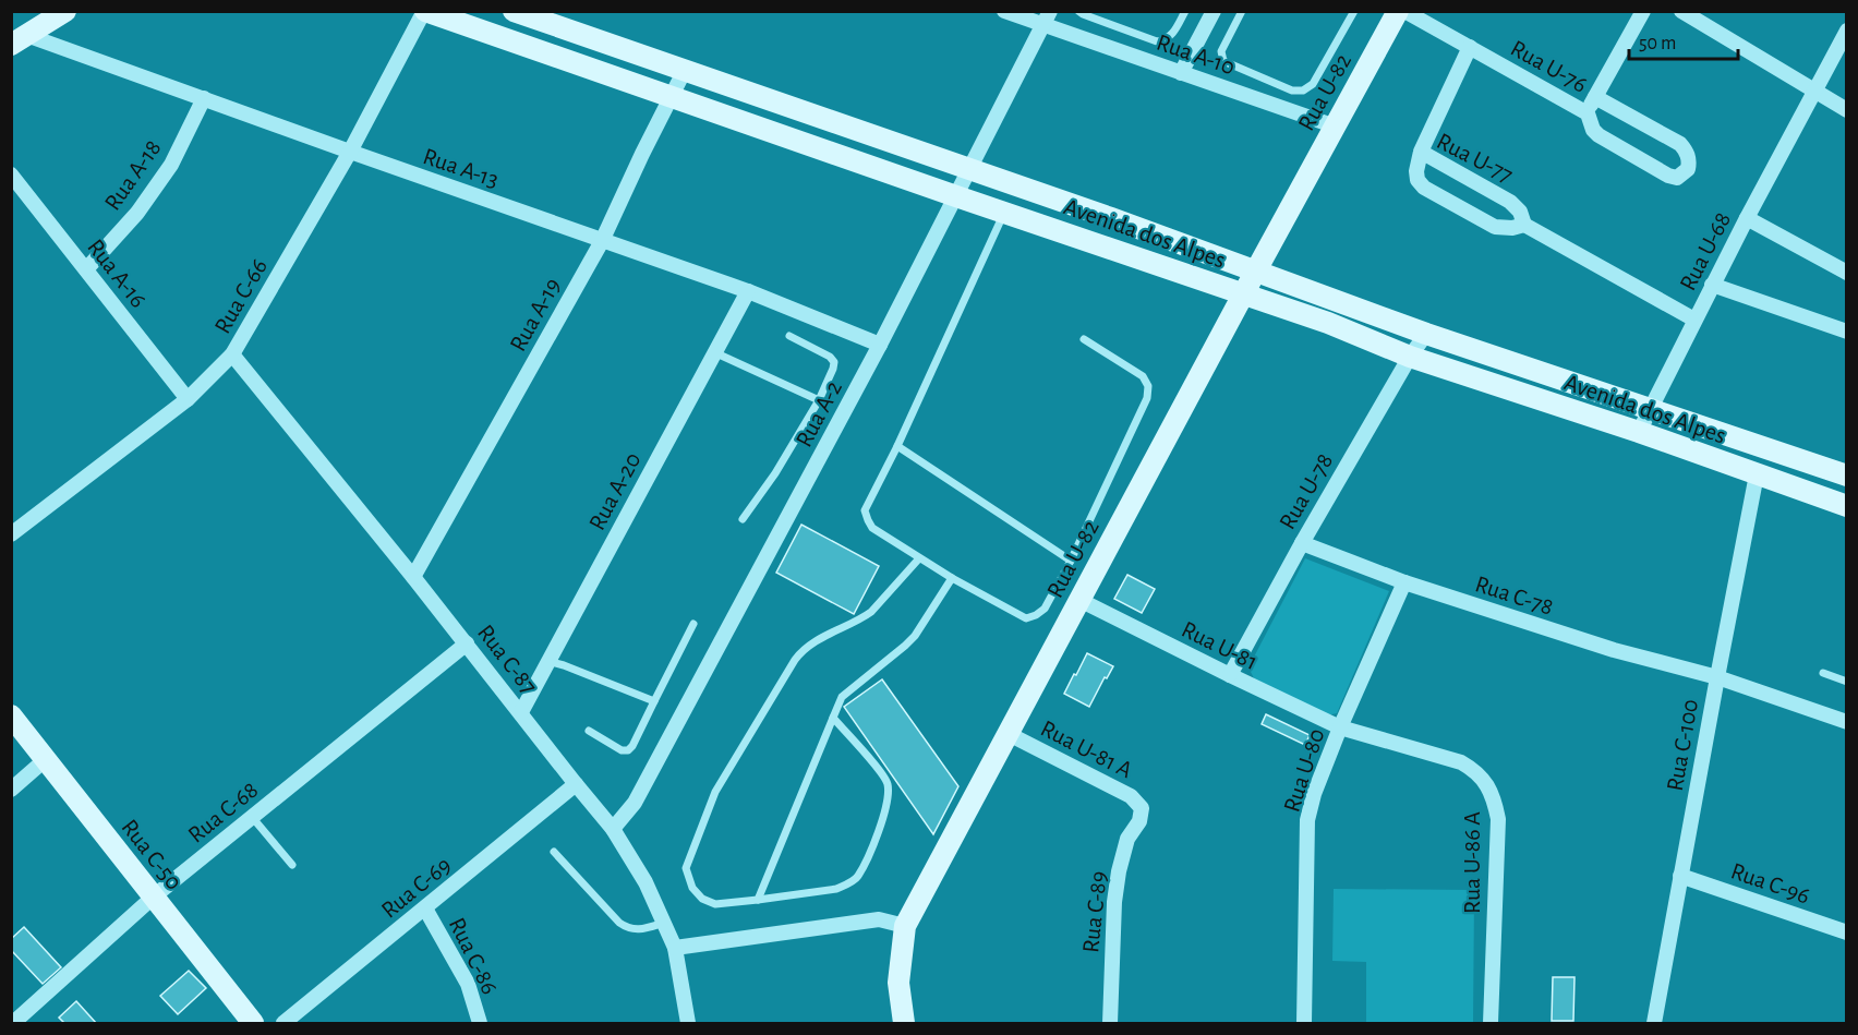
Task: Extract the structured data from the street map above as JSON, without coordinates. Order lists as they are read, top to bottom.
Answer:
{
  "streets": {
    "main road": ["Rua U-82", "Avenida dos Alpes", "Rua C-50"],
    "street": [
      "Rua A-10",
      "Rua U-76",
      "Rua U-77",
      "Rua A-13",
      "Rua A-18",
      "Rua U-68",
      "Rua A-16",
      "Rua C-66",
      "Rua A-19",
      "Rua A-2",
      "Rua A-20",
      "Rua U-78",
      "Rua C-78",
      "Rua U-81",
      "Rua C-87",
      "Rua C-100",
      "Rua U-81 A",
      "Rua U-80",
      "Rua C-68",
      "Rua U-86 A",
      "Rua C-96",
      "Rua C-69",
      "Rua C-89",
      "Rua C-86"
    ]
  },
  "crossings": [
    ["Rua A-10", "Rua U-82"],
    ["Rua A-10", "Rua A-2"],
    ["Rua U-82", "Avenida dos Alpes"],
    ["Rua U-82", "Rua U-81"],
    ["Rua U-82", "Rua U-81 A"],
    ["Rua U-77", "Rua U-68"],
    ["Rua A-13", "Rua A-18"],
    ["Rua A-13", "Rua C-66"],
    ["Rua A-13", "Rua A-19"],
    ["Rua A-13", "Rua A-2"],
    ["Rua A-13", "Rua A-20"],
    ["Rua A-18", "Rua A-16"],
    ["Avenida dos Alpes", "Rua U-68"],
    ["Avenida dos Alpes", "Rua C-66"],
    ["Avenida dos Alpes", "Rua A-19"],
    ["Avenida dos Alpes", "Rua A-2"],
    ["Avenida dos Alpes", "Rua U-78"],
    ["Avenida dos Alpes", "Rua C-100"],
    ["Rua A-16", "Rua C-66"],
    ["Rua C-66", "Rua C-87"],
    ["Rua A-19", "Rua C-87"],
    ["Rua A-2", "Rua C-87"],
    ["Rua A-20", "Rua C-87"],
    ["Rua U-78", "Rua C-78"],
    ["Rua U-78", "Rua U-81"],
    ["Rua C-78", "Rua C-100"],
    ["Rua C-78", "Rua U-80"],
    ["Rua U-81", "Rua U-80"],
    ["Rua U-81", "Rua U-86 A"],
    ["Rua C-87", "Rua C-68"],
    ["Rua C-87", "Rua C-69"],
    ["Rua C-100", "Rua C-96"],
    ["Rua U-81 A", "Rua C-89"],
    ["Rua U-80", "Rua U-86 A"],
    ["Rua C-68", "Rua C-50"],
    ["Rua C-69", "Rua C-86"]
  ],
  "scale_bar": "50 m"
}
